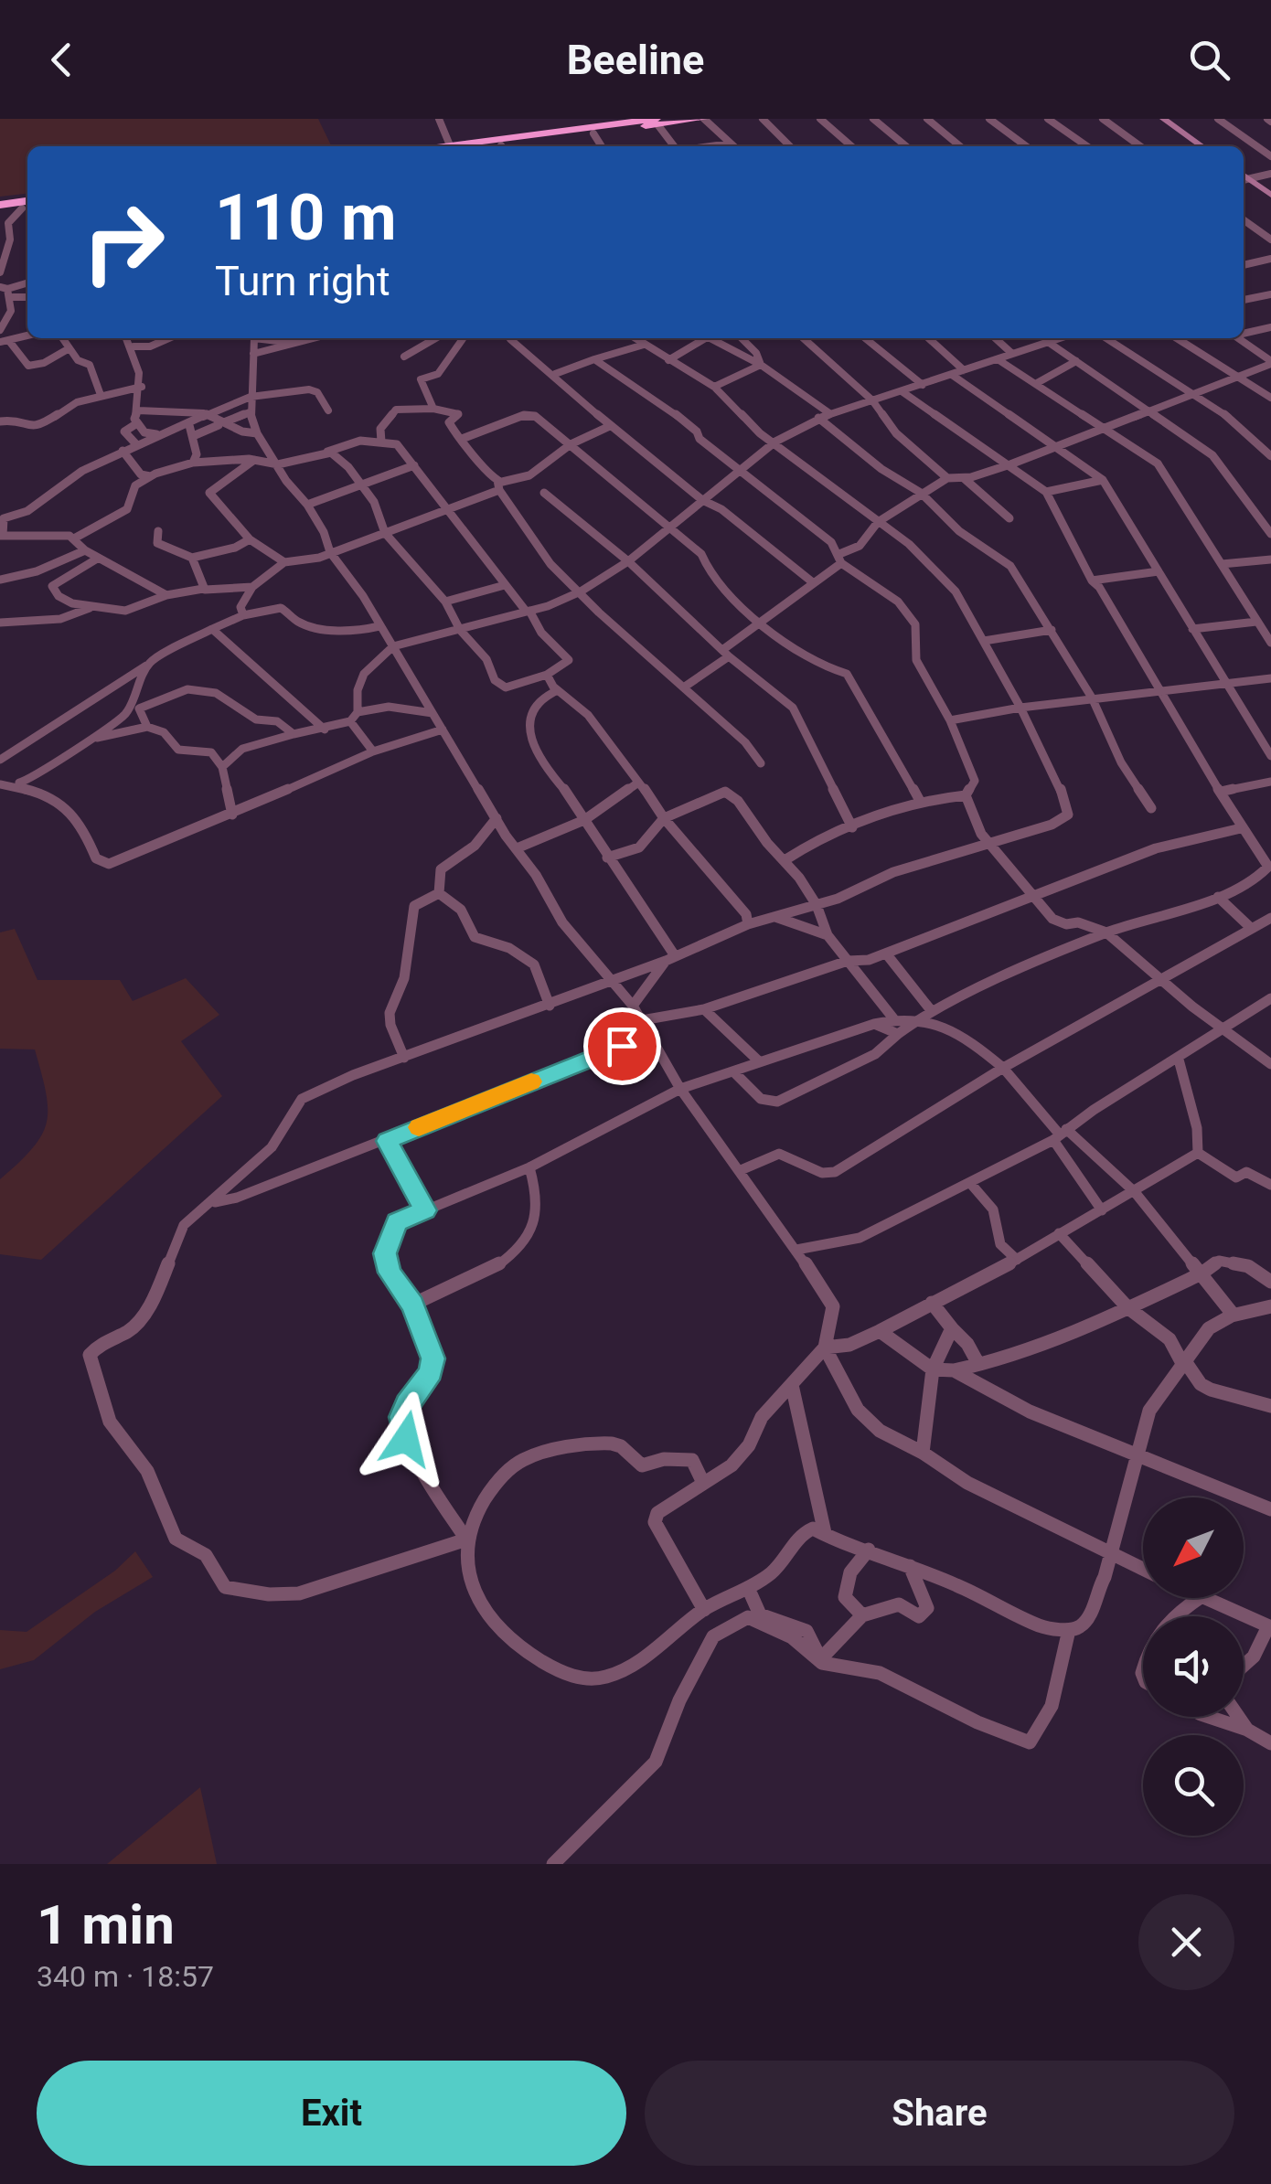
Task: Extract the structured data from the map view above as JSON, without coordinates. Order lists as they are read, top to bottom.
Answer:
{
  "north": "bottom left",
  "page": {
    "header": "Beeline",
    "turn": ["110 m", "Turn right"],
    "heading": ["1 min", "340 m · 18:57"],
    "buttons": ["Exit", "Share"]
  }
}
